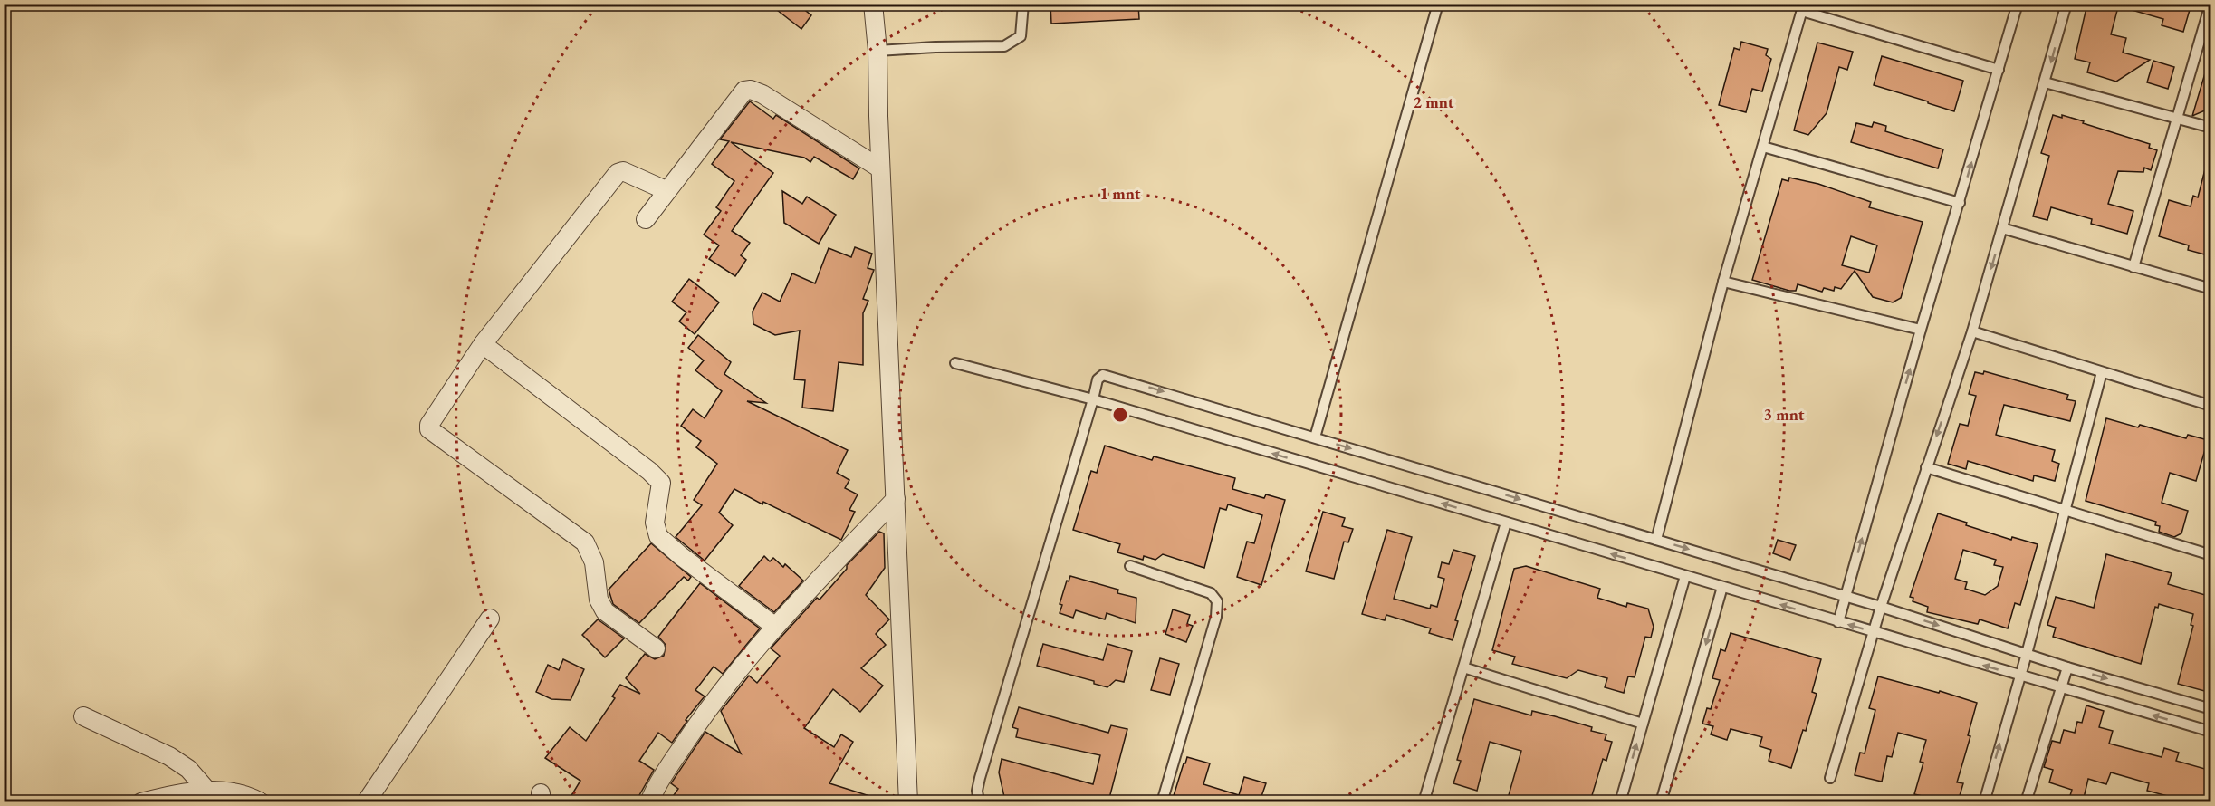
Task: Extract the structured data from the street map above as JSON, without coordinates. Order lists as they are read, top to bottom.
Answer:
{
  "rings": ["2 mnt", "1 mnt", "3 mnt"]
}
